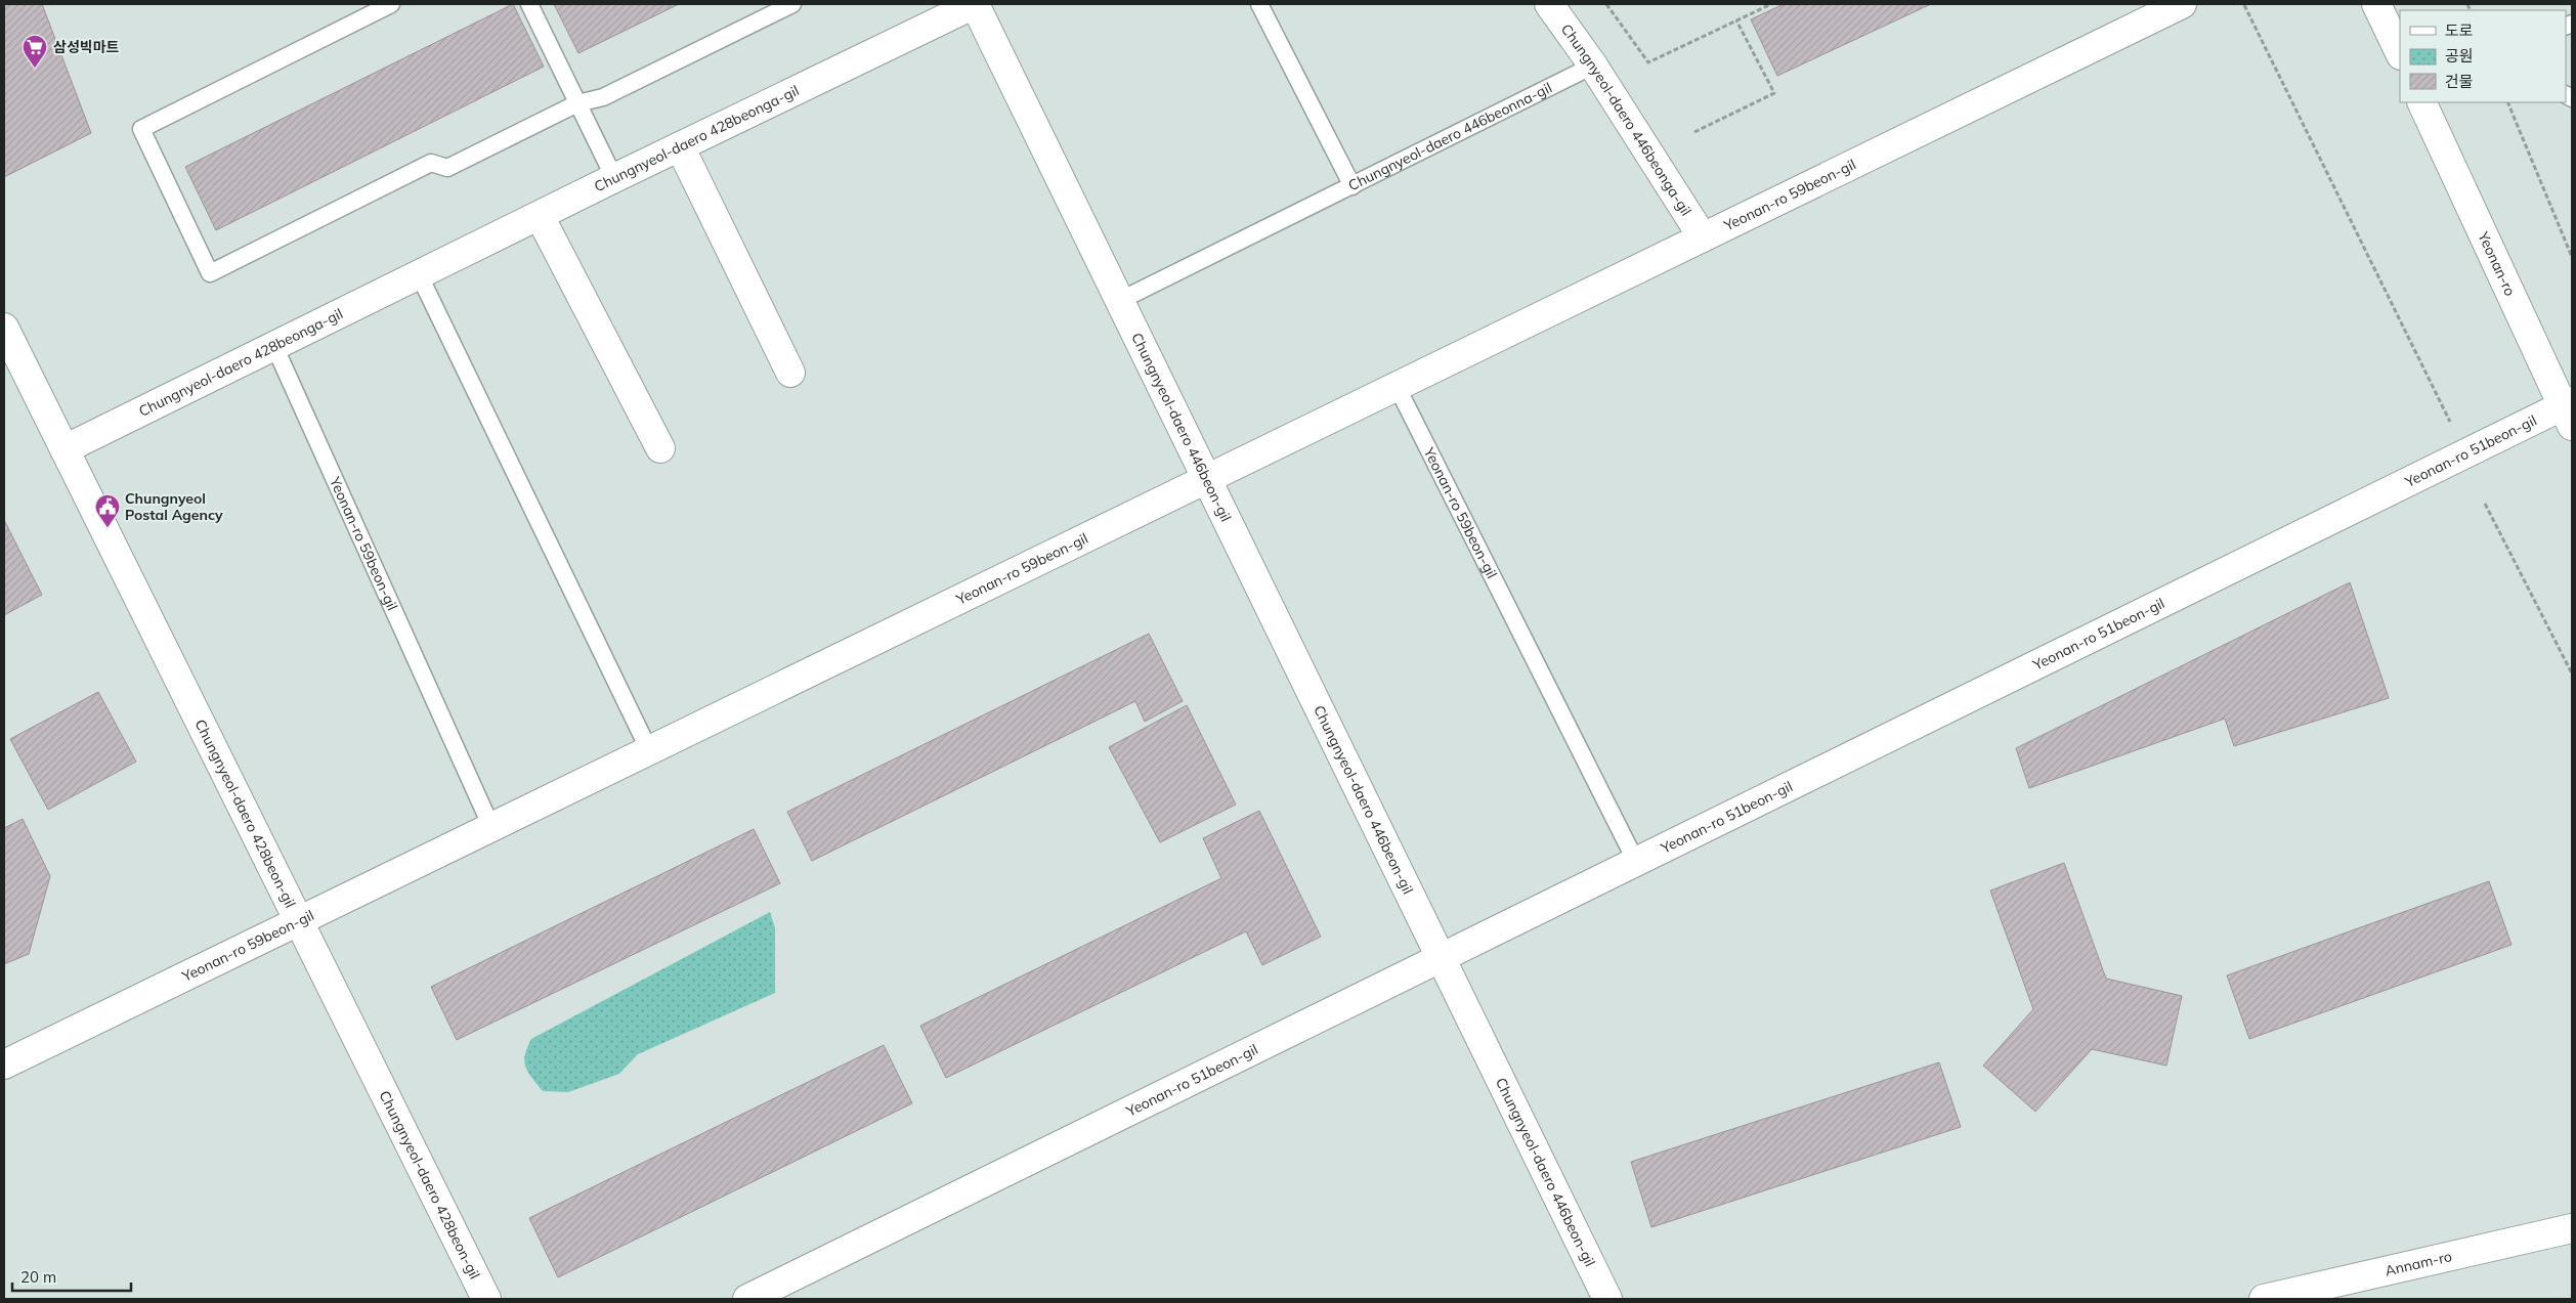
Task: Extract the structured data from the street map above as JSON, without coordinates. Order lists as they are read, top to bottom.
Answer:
{
  "streets": {
    "street": [
      "Chungnyeol-daero 446beonga-gil",
      "Chungnyeol-daero 428beonga-gil",
      "Yeonan-ro 59beon-gil",
      "Yeonan-ro",
      "Chungnyeol-daero 446beon-gil",
      "Yeonan-ro 51beon-gil",
      "Chungnyeol-daero 428beon-gil",
      "Annam-ro"
    ],
    "lane": ["Chungnyeol-daero 446beonna-gil"]
  },
  "crossings": [
    ["Chungnyeol-daero 446beonga-gil", "Chungnyeol-daero 446beonna-gil"],
    ["Chungnyeol-daero 446beonga-gil", "Yeonan-ro 59beon-gil"],
    ["Chungnyeol-daero 428beonga-gil", "Yeonan-ro 59beon-gil"],
    ["Chungnyeol-daero 428beonga-gil", "Chungnyeol-daero 446beon-gil"],
    ["Chungnyeol-daero 428beonga-gil", "Chungnyeol-daero 428beon-gil"],
    ["Yeonan-ro 59beon-gil", "Chungnyeol-daero 446beon-gil"],
    ["Yeonan-ro 59beon-gil", "Yeonan-ro 51beon-gil"],
    ["Yeonan-ro 59beon-gil", "Chungnyeol-daero 428beon-gil"],
    ["Yeonan-ro", "Yeonan-ro 51beon-gil"],
    ["Chungnyeol-daero 446beon-gil", "Yeonan-ro 51beon-gil"]
  ],
  "places": {
    "supermarket": ["삼성빅마트"],
    "public building": ["Chungnyeol Postal Agency"]
  },
  "legend": ["도로", "공원", "건물"],
  "scale_bar": "20 m"
}
